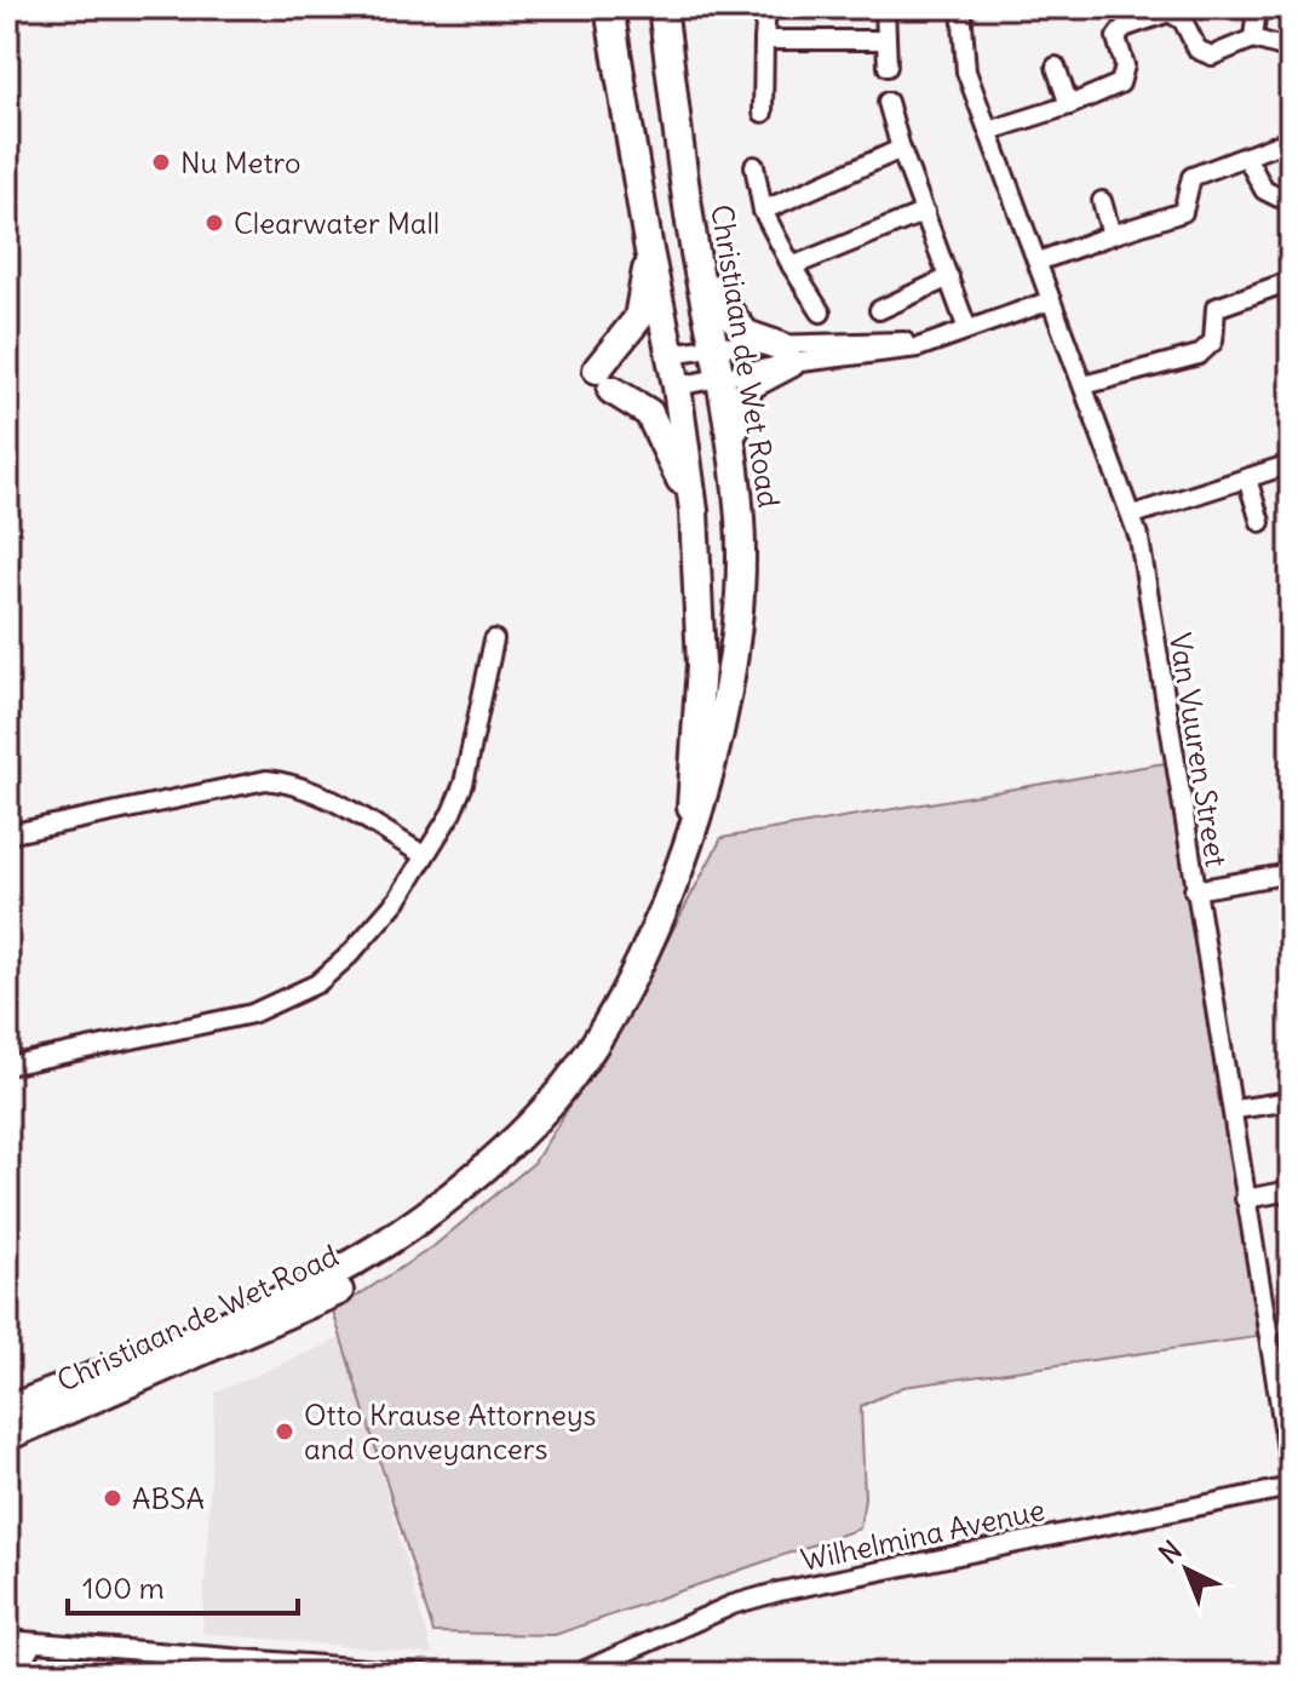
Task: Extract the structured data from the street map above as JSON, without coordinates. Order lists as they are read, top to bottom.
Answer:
{
  "streets": {
    "main road": ["Christiaan de Wet Road"],
    "street": ["Van Vuuren Street", "Wilhelmina Avenue"]
  },
  "places": [
    "Nu Metro",
    "Clearwater Mall",
    "Otto Krause Attorneys and Conveyancers",
    "ABSA"
  ],
  "scale_bar": "100 m",
  "north": "top left"
}
